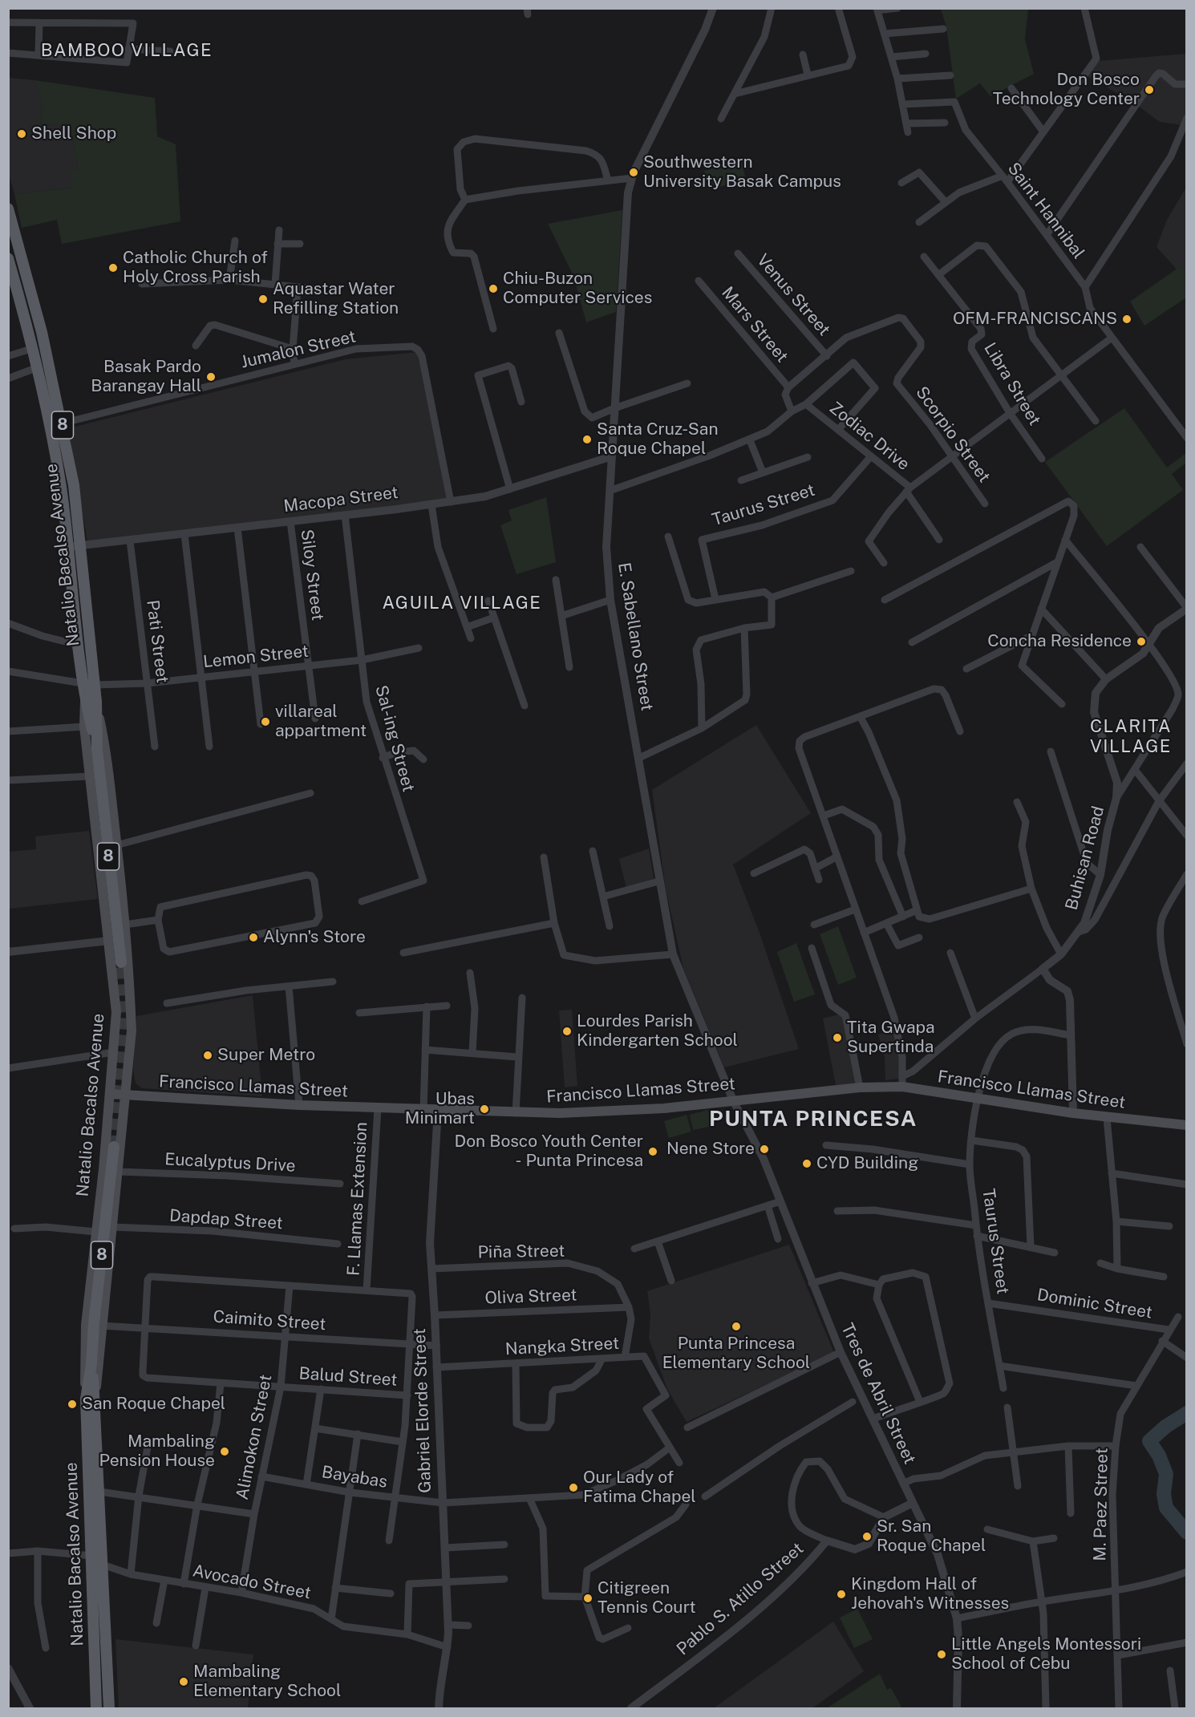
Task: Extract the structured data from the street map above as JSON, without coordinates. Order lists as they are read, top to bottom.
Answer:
{
  "streets": {
    "main road": ["8", "Natalio Bacalso Avenue", "Francisco Llamas Street"],
    "street": [
      "Saint Hannibal",
      "Venus Street",
      "Mars Street",
      "Jumalon Street",
      "Libra Street",
      "Scorpio Street",
      "Zodiac Drive",
      "Macopa Street",
      "Taurus Street",
      "Siloy Street",
      "E. Sabellano Street",
      "Pati Street",
      "Lemon Street",
      "Sal-ing Street",
      "Buhisan Road",
      "Eucalyptus Drive",
      "F. Llamas Extension",
      "Dapdap Street",
      "Piña Street",
      "Oliva Street",
      "Dominic Street",
      "Caimito Street",
      "Nangka Street",
      "Balud Street",
      "Tres de Abril Street",
      "Gabriel Elorde Street",
      "Alimokon Street",
      "Bayabas",
      "M. Paez Street",
      "Avocado Street",
      "Pablo S. Atillo Street"
    ]
  },
  "crossings": [
    ["Saint Hannibal", "Zodiac Drive"],
    ["Venus Street", "Scorpio Street"],
    ["Jumalon Street", "Macopa Street"],
    ["Jumalon Street", "Natalio Bacalso Avenue"],
    ["Libra Street", "Zodiac Drive"],
    ["Scorpio Street", "Zodiac Drive"],
    ["Zodiac Drive", "Taurus Street"],
    ["Zodiac Drive", "E. Sabellano Street"],
    ["Macopa Street", "Natalio Bacalso Avenue"],
    ["Macopa Street", "Siloy Street"],
    ["Macopa Street", "E. Sabellano Street"],
    ["Macopa Street", "Pati Street"],
    ["Macopa Street", "Sal-ing Street"],
    ["Taurus Street", "Francisco Llamas Street"],
    ["Taurus Street", "Dominic Street"],
    ["Natalio Bacalso Avenue", "Lemon Street"],
    ["Natalio Bacalso Avenue", "Francisco Llamas Street"],
    ["Natalio Bacalso Avenue", "Eucalyptus Drive"],
    ["Natalio Bacalso Avenue", "Dapdap Street"],
    ["Natalio Bacalso Avenue", "Caimito Street"],
    ["Natalio Bacalso Avenue", "Avocado Street"],
    ["Siloy Street", "Lemon Street"],
    ["E. Sabellano Street", "Francisco Llamas Street"],
    ["E. Sabellano Street", "Tres de Abril Street"],
    ["Pati Street", "Lemon Street"],
    ["Lemon Street", "Sal-ing Street"],
    ["Francisco Llamas Street", "F. Llamas Extension"],
    ["Francisco Llamas Street", "Tres de Abril Street"],
    ["Francisco Llamas Street", "Gabriel Elorde Street"],
    ["Piña Street", "Oliva Street"],
    ["Piña Street", "Nangka Street"],
    ["Piña Street", "Gabriel Elorde Street"],
    ["Oliva Street", "Gabriel Elorde Street"],
    ["Dominic Street", "M. Paez Street"],
    ["Caimito Street", "Balud Street"],
    ["Caimito Street", "Gabriel Elorde Street"],
    ["Caimito Street", "Alimokon Street"],
    ["Nangka Street", "Gabriel Elorde Street"],
    ["Nangka Street", "Bayabas"],
    ["Balud Street", "Alimokon Street"],
    ["Gabriel Elorde Street", "Bayabas"],
    ["Gabriel Elorde Street", "Avocado Street"],
    ["Alimokon Street", "Bayabas"],
    ["Alimokon Street", "Avocado Street"]
  ],
  "districts": [
    "BAMBOO VILLAGE",
    "AGUILA VILLAGE",
    "CLARITA VILLAGE",
    "PUNTA PRINCESA"
  ],
  "places": [
    "Don Bosco Technology Center",
    "Shell Shop",
    "Southwestern University Basak Campus",
    "Catholic Church of Holy Cross Parish",
    "Chiu-Buzon Computer Services",
    "Aquastar Water Refilling Station",
    "OFM-FRANCISCANS",
    "Basak Pardo Barangay Hall",
    "Santa Cruz-San Roque Chapel",
    "Concha Residence",
    "villareal appartment",
    "Alynn's Store",
    "Lourdes Parish Kindergarten School",
    "Tita Gwapa Supertinda",
    "Super Metro",
    "Ubas Minimart",
    "Nene Store",
    "Don Bosco Youth Center - Punta Princesa",
    "CYD Building",
    "Punta Princesa Elementary School",
    "San Roque Chapel",
    "Mambaling Pension House",
    "Our Lady of Fatima Chapel",
    "Sr. San Roque Chapel",
    "Kingdom Hall of Jehovah's Witnesses",
    "Citigreen Tennis Court",
    "Little Angels Montessori School of Cebu",
    "Mambaling Elementary School"
  ]
}
